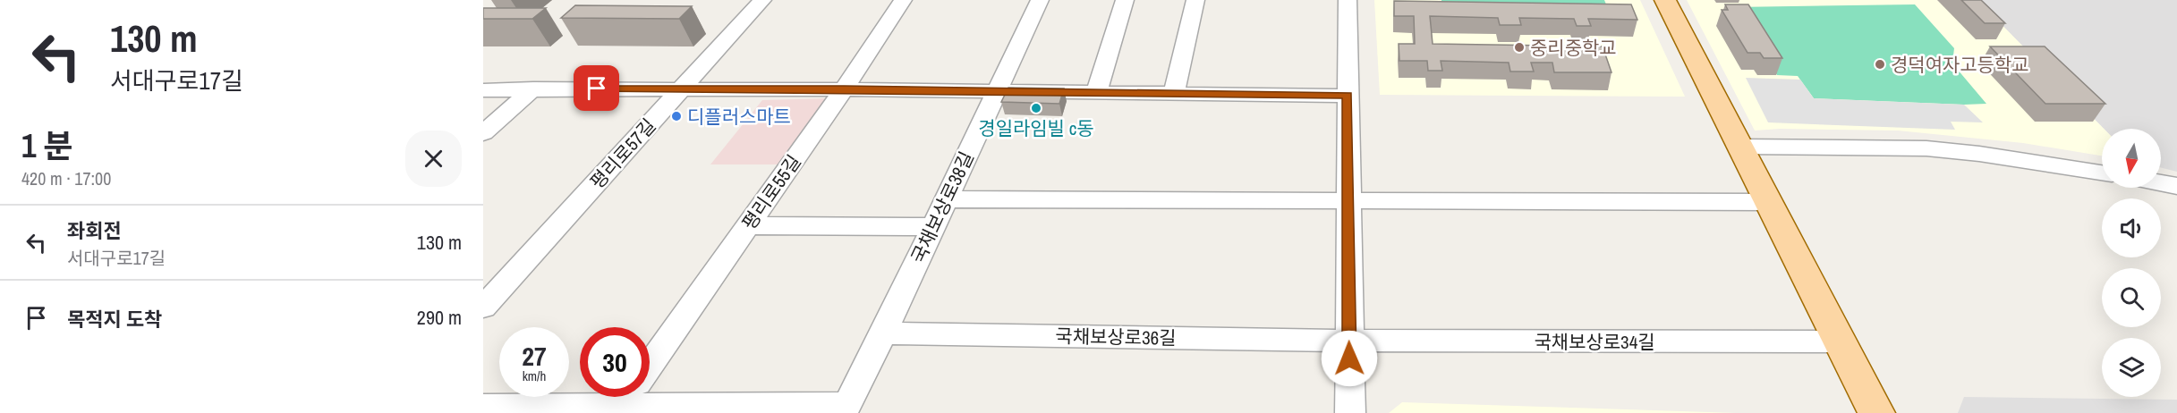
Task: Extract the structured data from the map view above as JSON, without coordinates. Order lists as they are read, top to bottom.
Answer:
{
  "streets": {
    "street": [
      "평리로57길",
      "평리로55길",
      "국채보상로38길",
      "국채보상로36길",
      "국채보상로34길"
    ]
  },
  "crossings": [
    ["국채보상로38길", "국채보상로36길"],
    ["국채보상로36길", "국채보상로34길"]
  ],
  "places": [
    "중리중학교",
    "경덕여자고등학교",
    "경일라임빌 c동",
    "디플러스마트"
  ],
  "north": "bottom",
  "page": {
    "turn": ["130 m", "서대구로17길"],
    "heading": ["1 분", "420 m · 17:00"],
    "list": [
      {
        "name": "좌회전",
        "note": "서대구로17길",
        "value": "130 m"
      },
      {
        "name": "목적지 도착",
        "value": "290 m"
      }
    ],
    "speed": "27 km/h",
    "limit": "30"
  }
}
